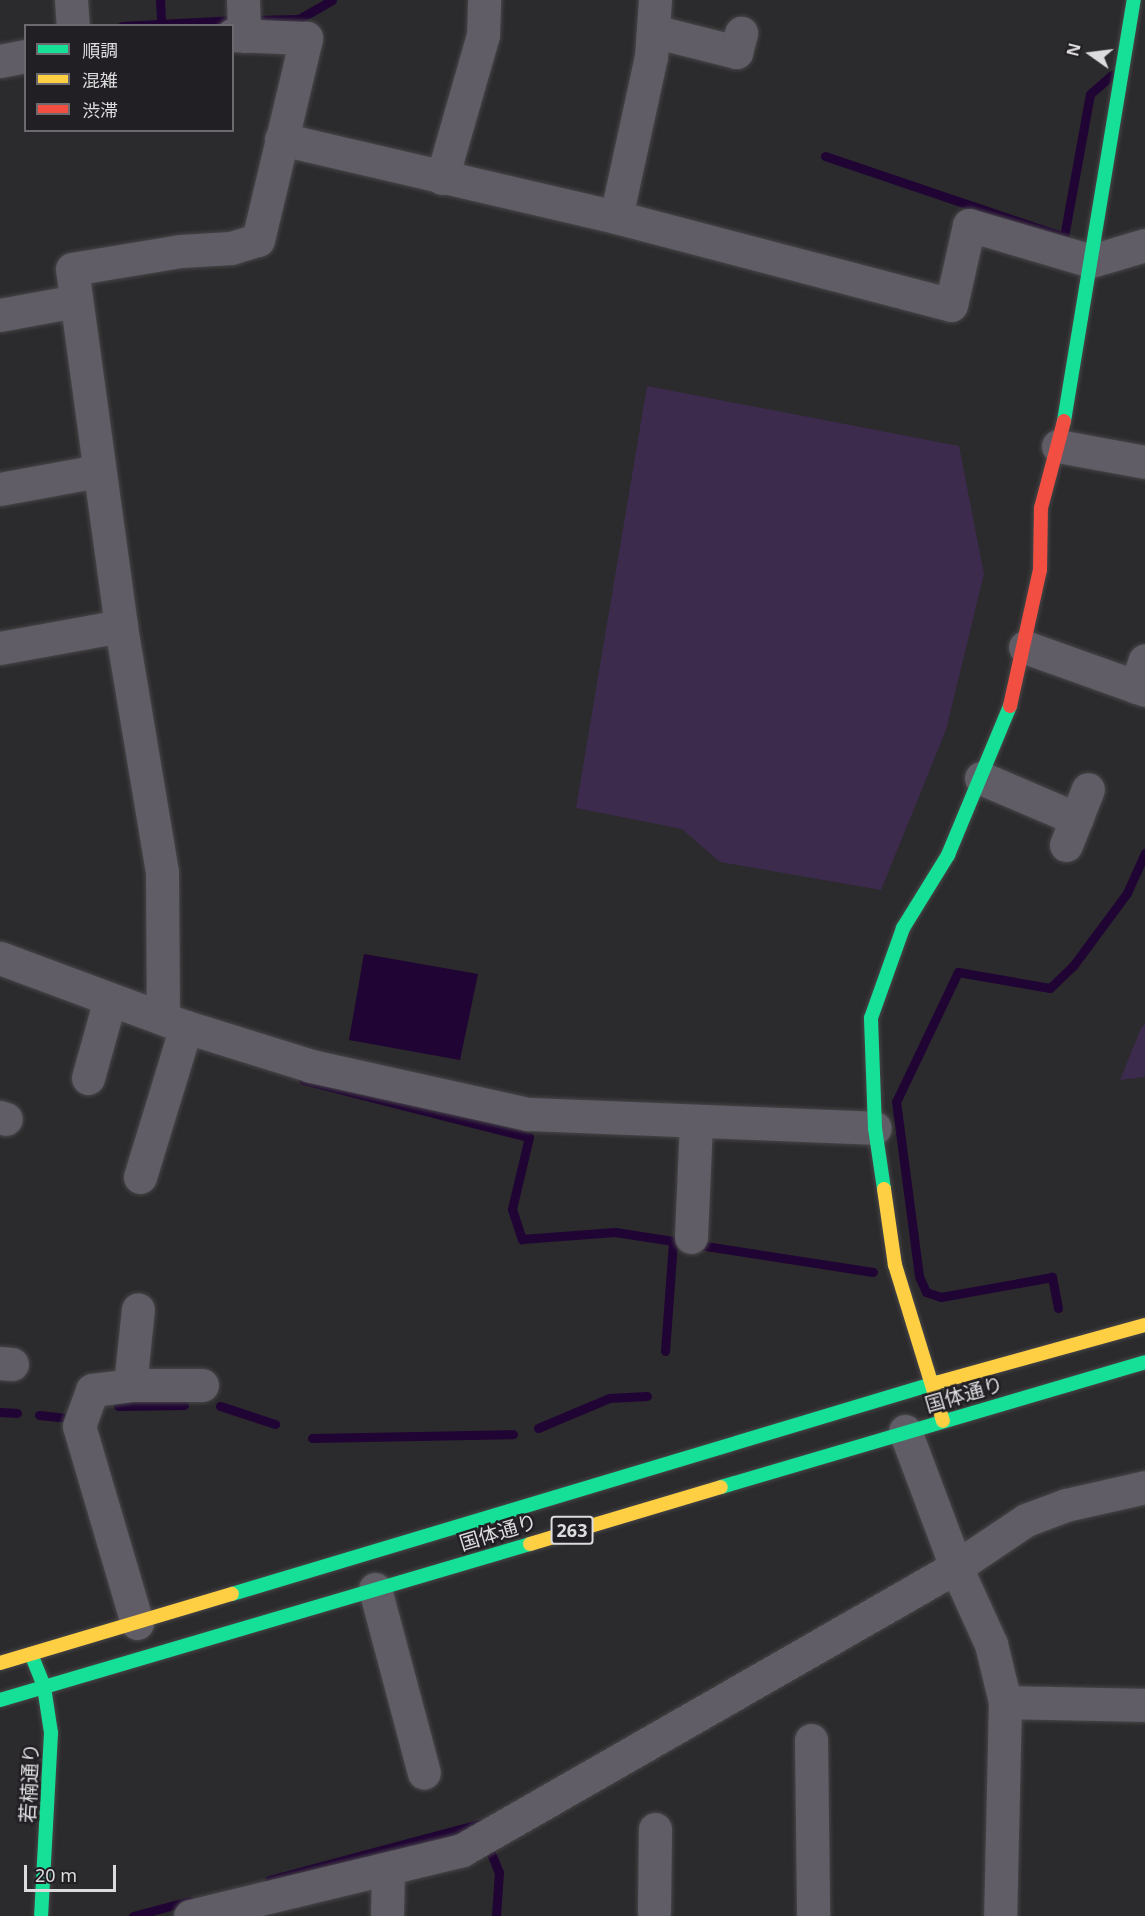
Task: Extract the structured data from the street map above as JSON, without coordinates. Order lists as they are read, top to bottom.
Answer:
{
  "streets": {
    "main road": ["国体通り", "263", "若楠通り"]
  },
  "crossings": [
    ["国体通り", "若楠通り"]
  ],
  "legend": ["順調", "混雑", "渋滞"],
  "scale_bar": "20 m",
  "north": "left"
}
